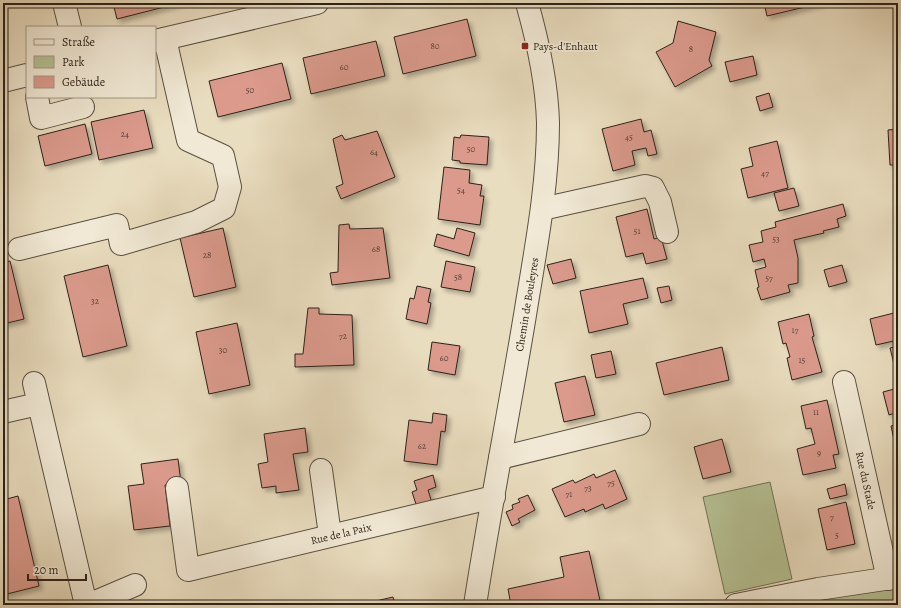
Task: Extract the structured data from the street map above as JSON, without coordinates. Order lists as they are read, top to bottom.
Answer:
{
  "streets": {
    "street": ["Chemin de Bouleyres", "Rue du Stade", "Rue de la Paix"]
  },
  "crossings": [
    ["Chemin de Bouleyres", "Rue de la Paix"]
  ],
  "places": {
    "transit": ["Pays-d'Enhaut"]
  },
  "house_numbers": [
    "80",
    "8",
    "60",
    "50",
    "24",
    "45",
    "50",
    "64",
    "47",
    "54",
    "51",
    "53",
    "68",
    "28",
    "58",
    "57",
    "32",
    "17",
    "72",
    "30",
    "60",
    "15",
    "11",
    "62",
    "9",
    "75",
    "73",
    "71",
    "7",
    "5"
  ],
  "legend": ["Straße", "Park", "Gebäude"],
  "scale_bar": "20 m"
}
